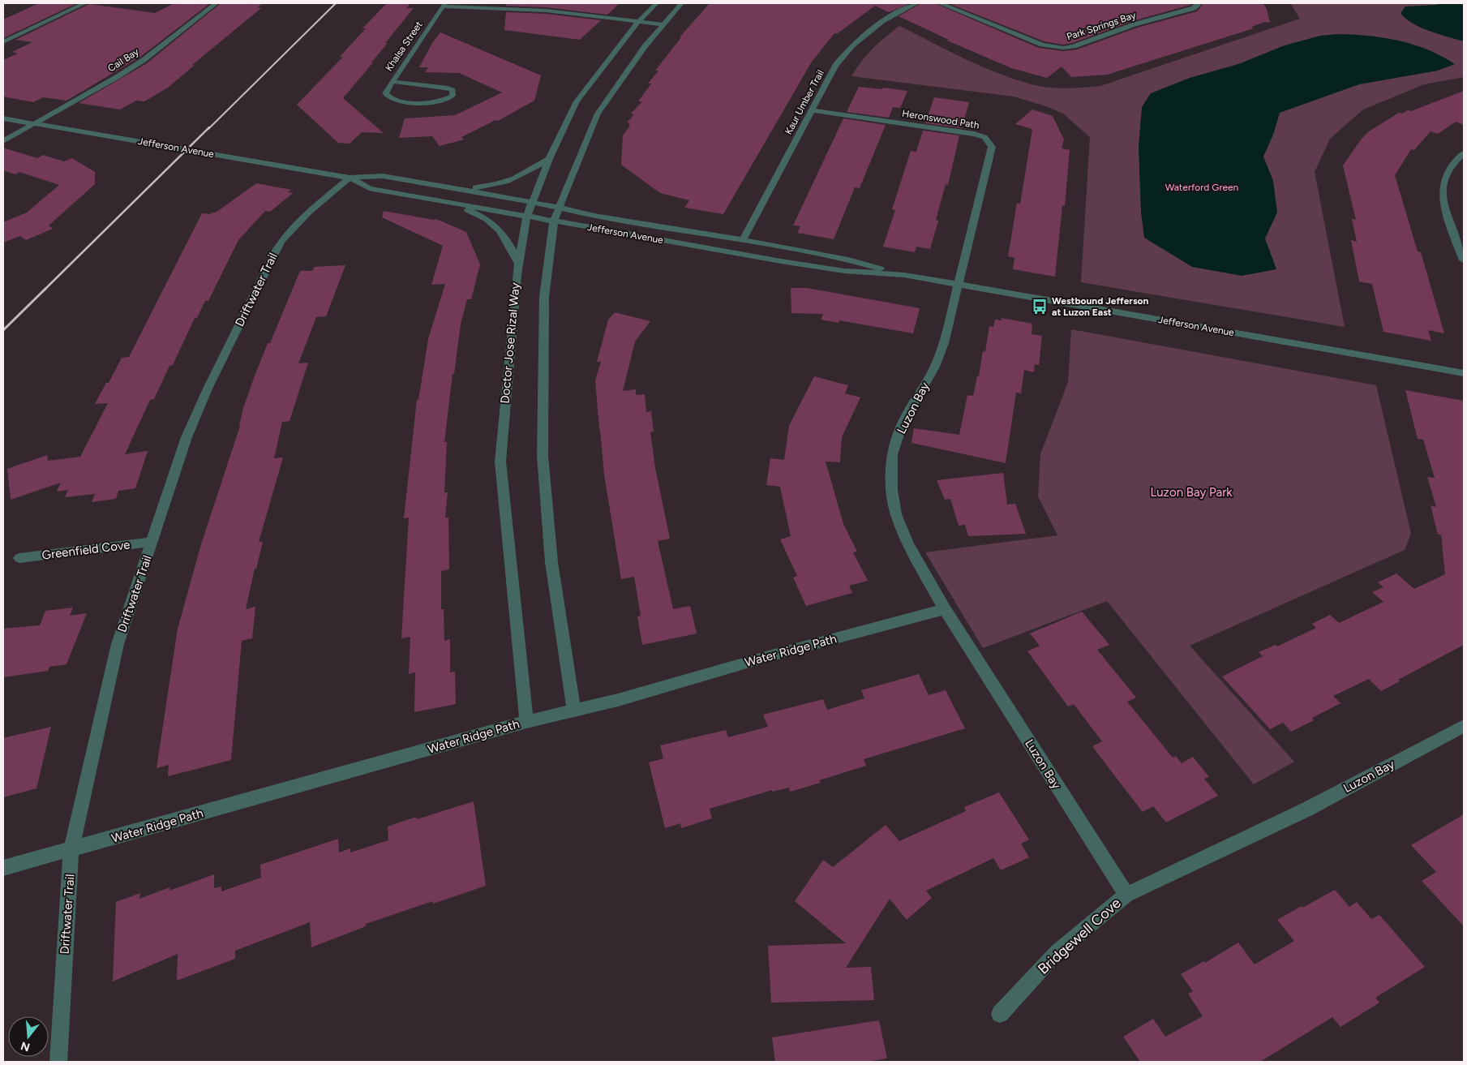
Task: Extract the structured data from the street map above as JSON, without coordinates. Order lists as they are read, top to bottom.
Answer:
{
  "streets": {
    "street": [
      "Park Springs Bay",
      "Khalsa Street",
      "Cail Bay",
      "Kaur Umber Trail",
      "Heronswood Path",
      "Jefferson Avenue",
      "Driftwater Trail",
      "Doctor Jose Rizal Way",
      "Luzon Bay",
      "Greenfield Cove",
      "Water Ridge Path",
      "Bridgewell Cove"
    ]
  },
  "crossings": [
    ["Cail Bay", "Jefferson Avenue"],
    ["Kaur Umber Trail", "Heronswood Path"],
    ["Kaur Umber Trail", "Jefferson Avenue"],
    ["Heronswood Path", "Jefferson Avenue"],
    ["Heronswood Path", "Luzon Bay"],
    ["Jefferson Avenue", "Driftwater Trail"],
    ["Jefferson Avenue", "Doctor Jose Rizal Way"],
    ["Jefferson Avenue", "Luzon Bay"],
    ["Driftwater Trail", "Greenfield Cove"],
    ["Driftwater Trail", "Water Ridge Path"],
    ["Doctor Jose Rizal Way", "Water Ridge Path"],
    ["Luzon Bay", "Water Ridge Path"],
    ["Luzon Bay", "Bridgewell Cove"]
  ],
  "parks": ["Waterford Green", "Luzon Bay Park"],
  "places": {
    "bus stop": ["Westbound Jefferson at Luzon East"]
  },
  "north": "bottom"
}
